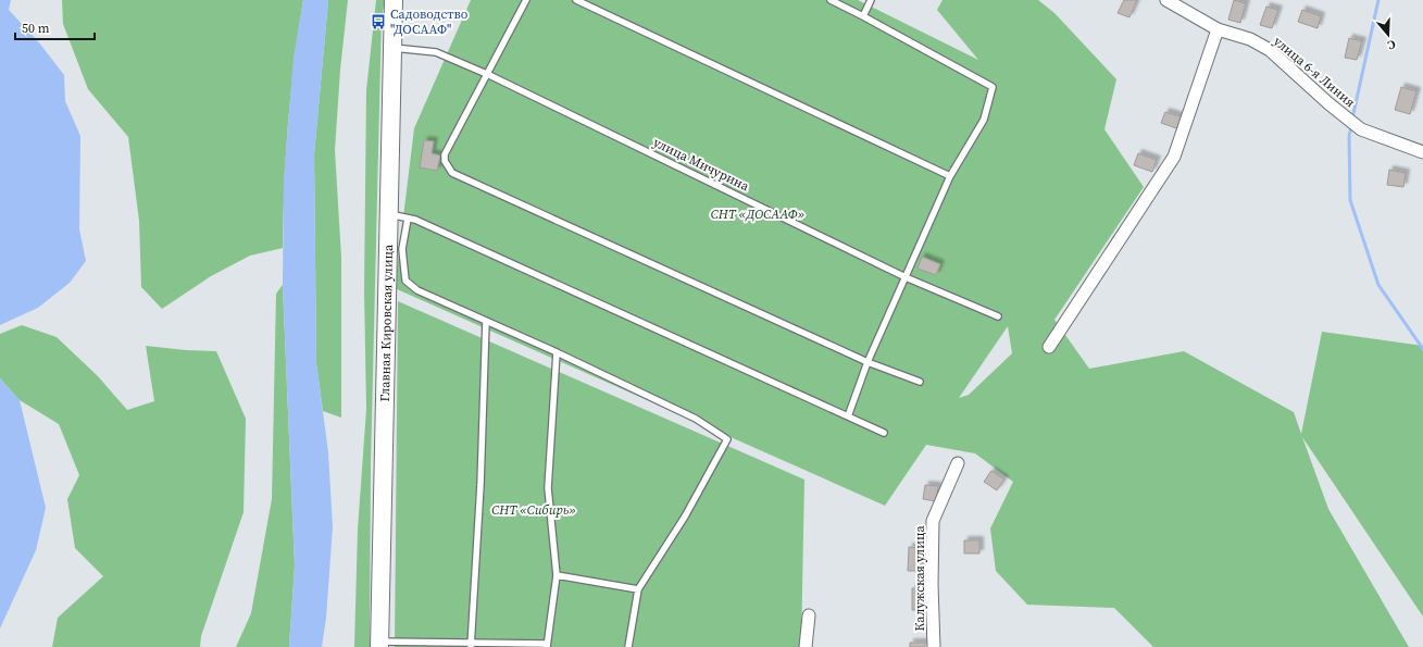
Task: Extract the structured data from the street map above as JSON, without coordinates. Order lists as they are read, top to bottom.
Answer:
{
  "streets": {
    "main road": ["Главная Кировская улица"],
    "street": ["улица 6-я Линия", "Калужская улица"],
    "lane": ["улица Мичурина"]
  },
  "crossings": [
    ["улица Мичурина", "Главная Кировская улица"]
  ],
  "parks": ["СНТ «ДОСААФ»", "СНТ «Сибирь»"],
  "places": {
    "bus stop": ["Садоводство \"ДОСААФ\""]
  },
  "scale_bar": "50 m",
  "north": "bottom"
}
